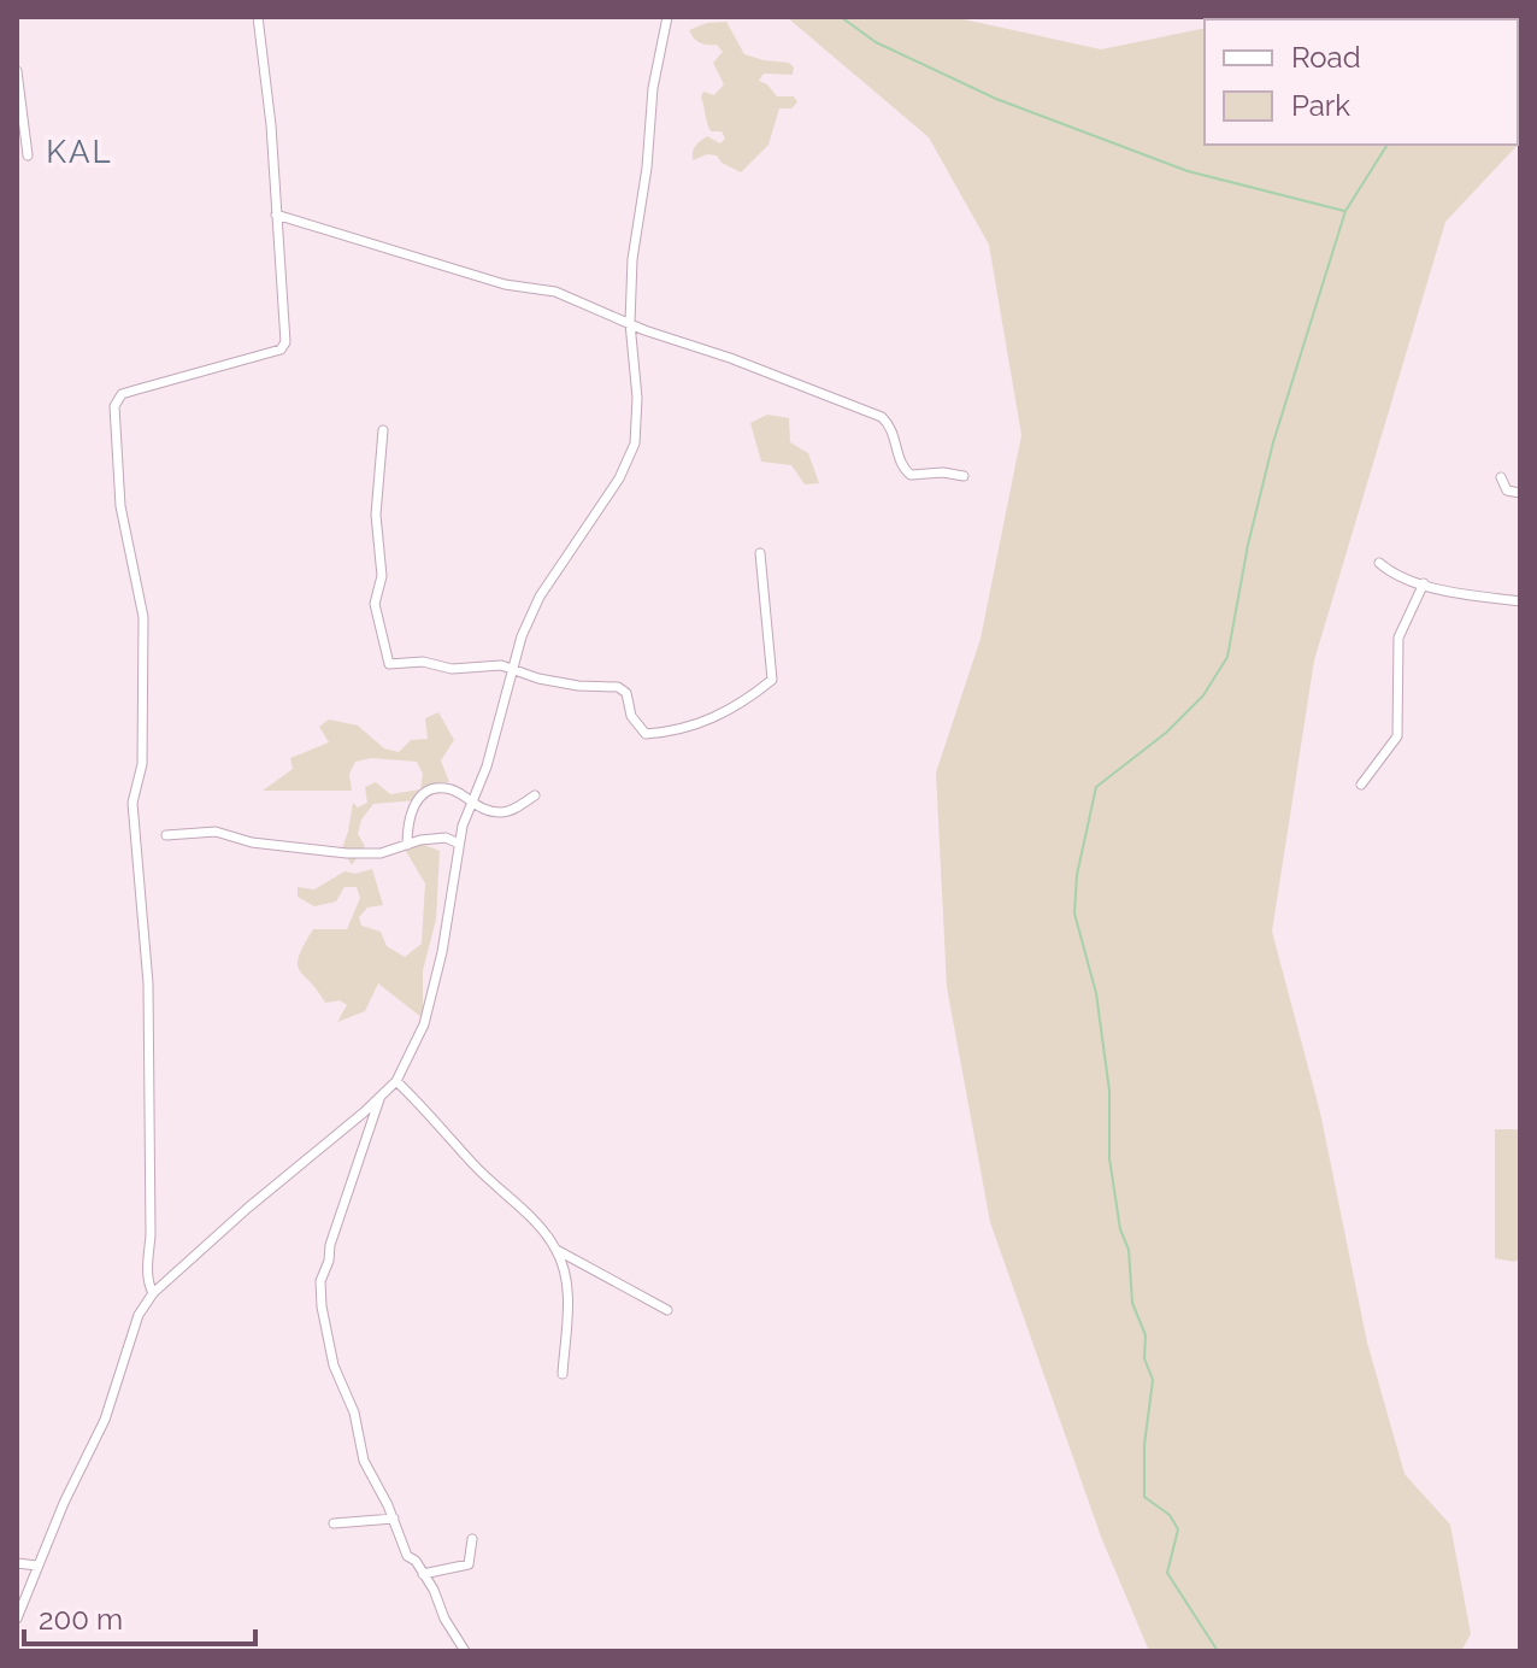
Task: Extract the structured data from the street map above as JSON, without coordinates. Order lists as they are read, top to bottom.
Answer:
{
  "districts": ["KAL"],
  "legend": ["Road", "Park"],
  "scale_bar": "200 m"
}
